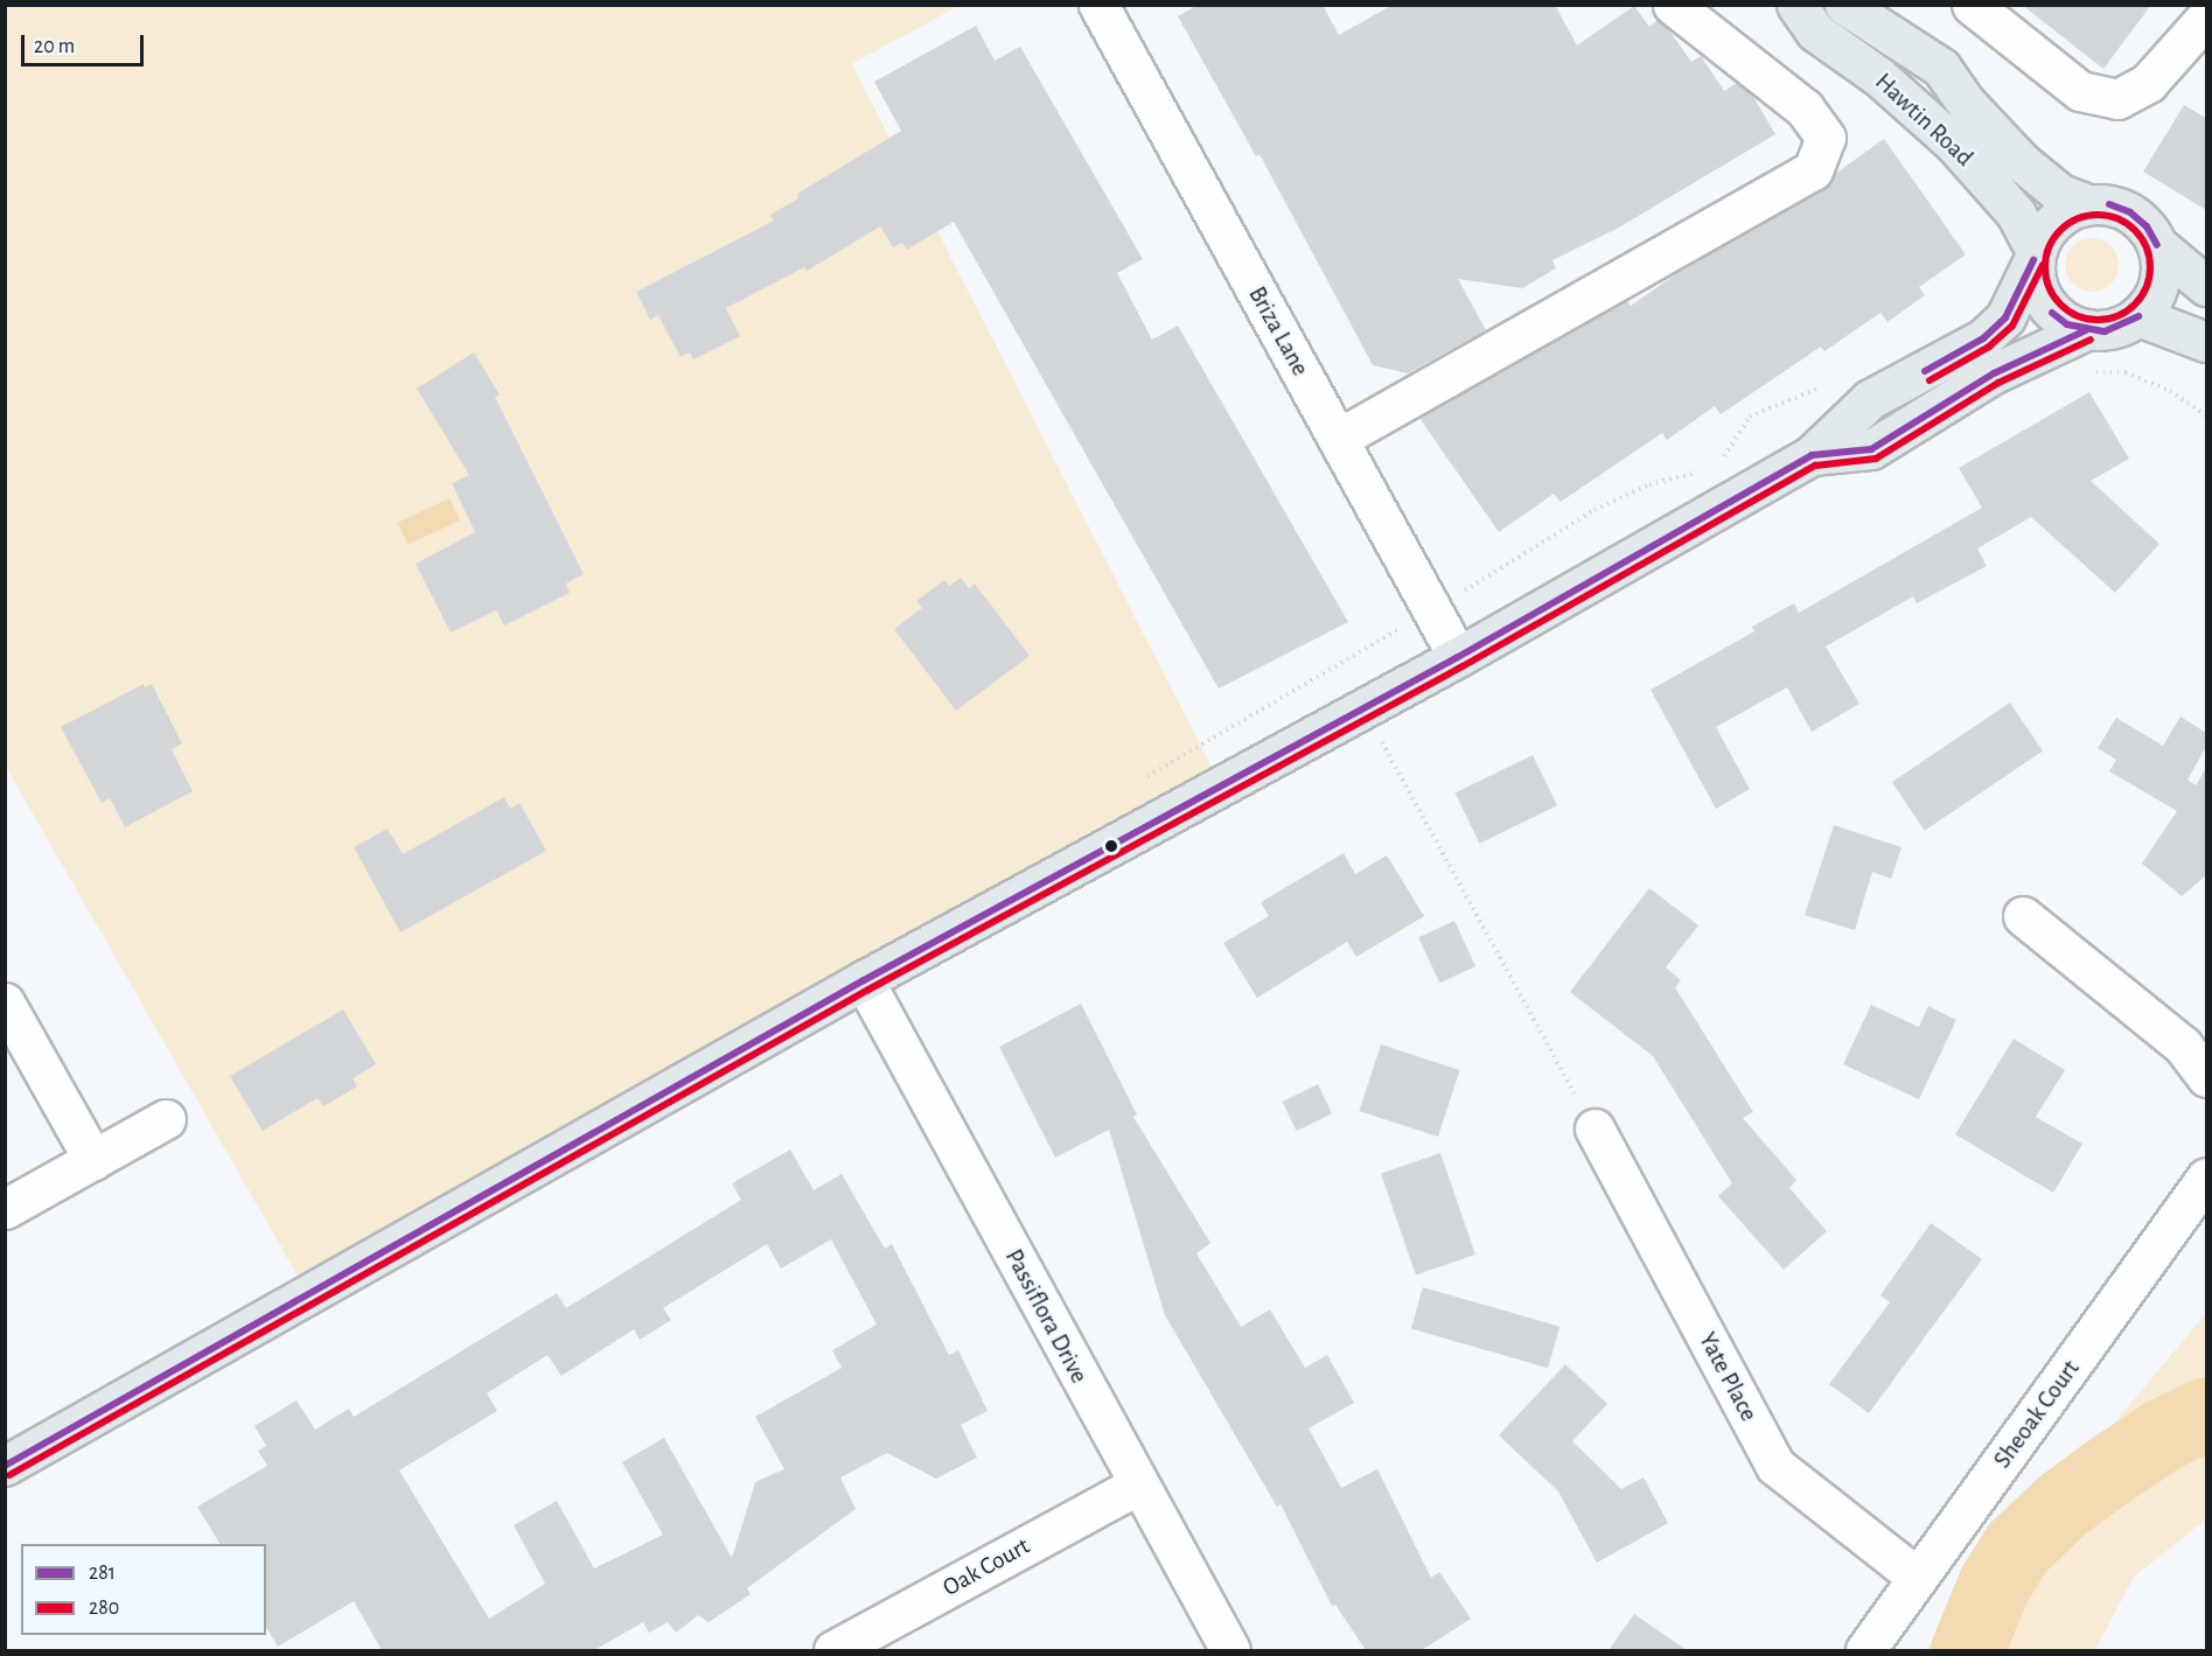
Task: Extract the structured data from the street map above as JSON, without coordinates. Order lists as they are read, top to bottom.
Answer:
{
  "streets": {
    "main road": ["Hawtin Road"],
    "street": [
      "Briza Lane",
      "Passiflora Drive",
      "Yate Place",
      "Sheoak Court",
      "Oak Court"
    ]
  },
  "crossings": [
    ["Passiflora Drive", "Oak Court"],
    ["Yate Place", "Sheoak Court"]
  ],
  "lines": ["transit line 281", "transit line 280"],
  "legend": ["281", "280"],
  "scale_bar": "20 m"
}
